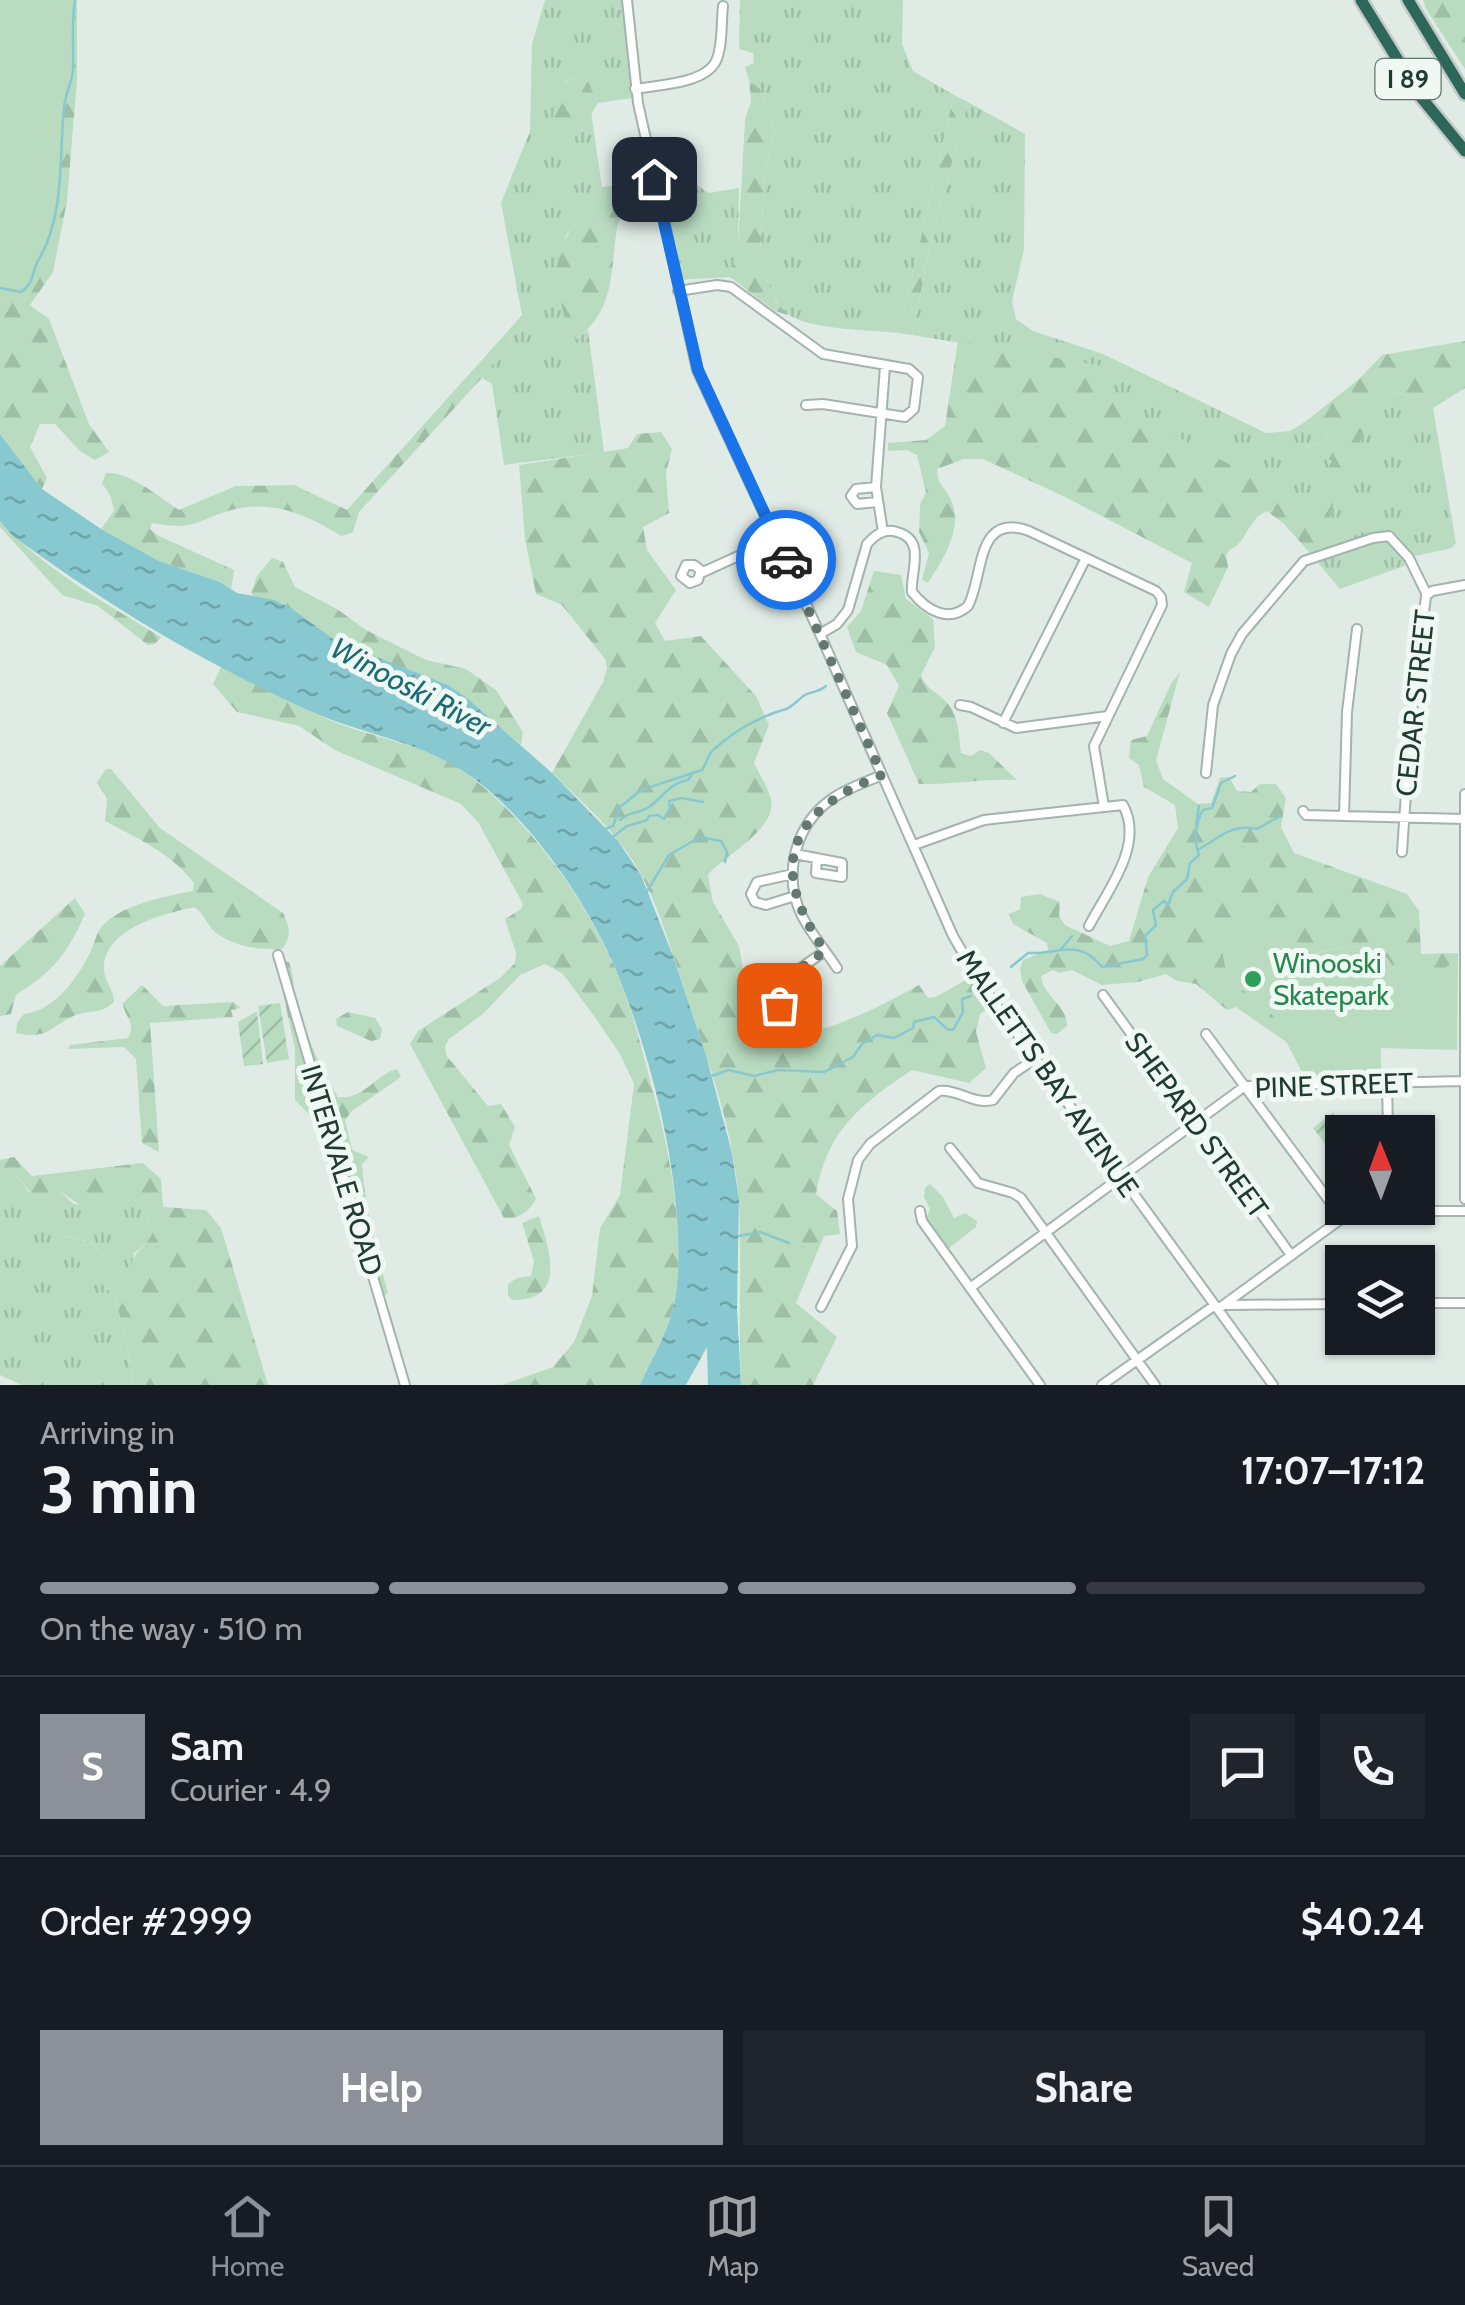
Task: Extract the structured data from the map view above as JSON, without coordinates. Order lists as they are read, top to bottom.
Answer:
{
  "streets": {
    "highway": ["I 89"],
    "street": [
      "CEDAR STREET",
      "MALLETTS BAY AVENUE",
      "PINE STREET",
      "SHEPARD STREET",
      "INTERVALE ROAD"
    ]
  },
  "crossings": [
    ["MALLETTS BAY AVENUE", "PINE STREET"],
    ["PINE STREET", "SHEPARD STREET"]
  ],
  "water": ["Winooski River"],
  "places": ["Winooski Skatepark"],
  "north": "top",
  "page": {
    "heading": ["3 min", "Arriving in", "17:07–17:12"],
    "panel": [
      "Sam",
      "Courier · 4.9",
      "Order #2999",
      "$40.24"
    ],
    "bar": "On the way · 510 m",
    "round": "S",
    "buttons": ["Help", "Share"],
    "tabs": ["Home", "Map", "Saved"]
  }
}
